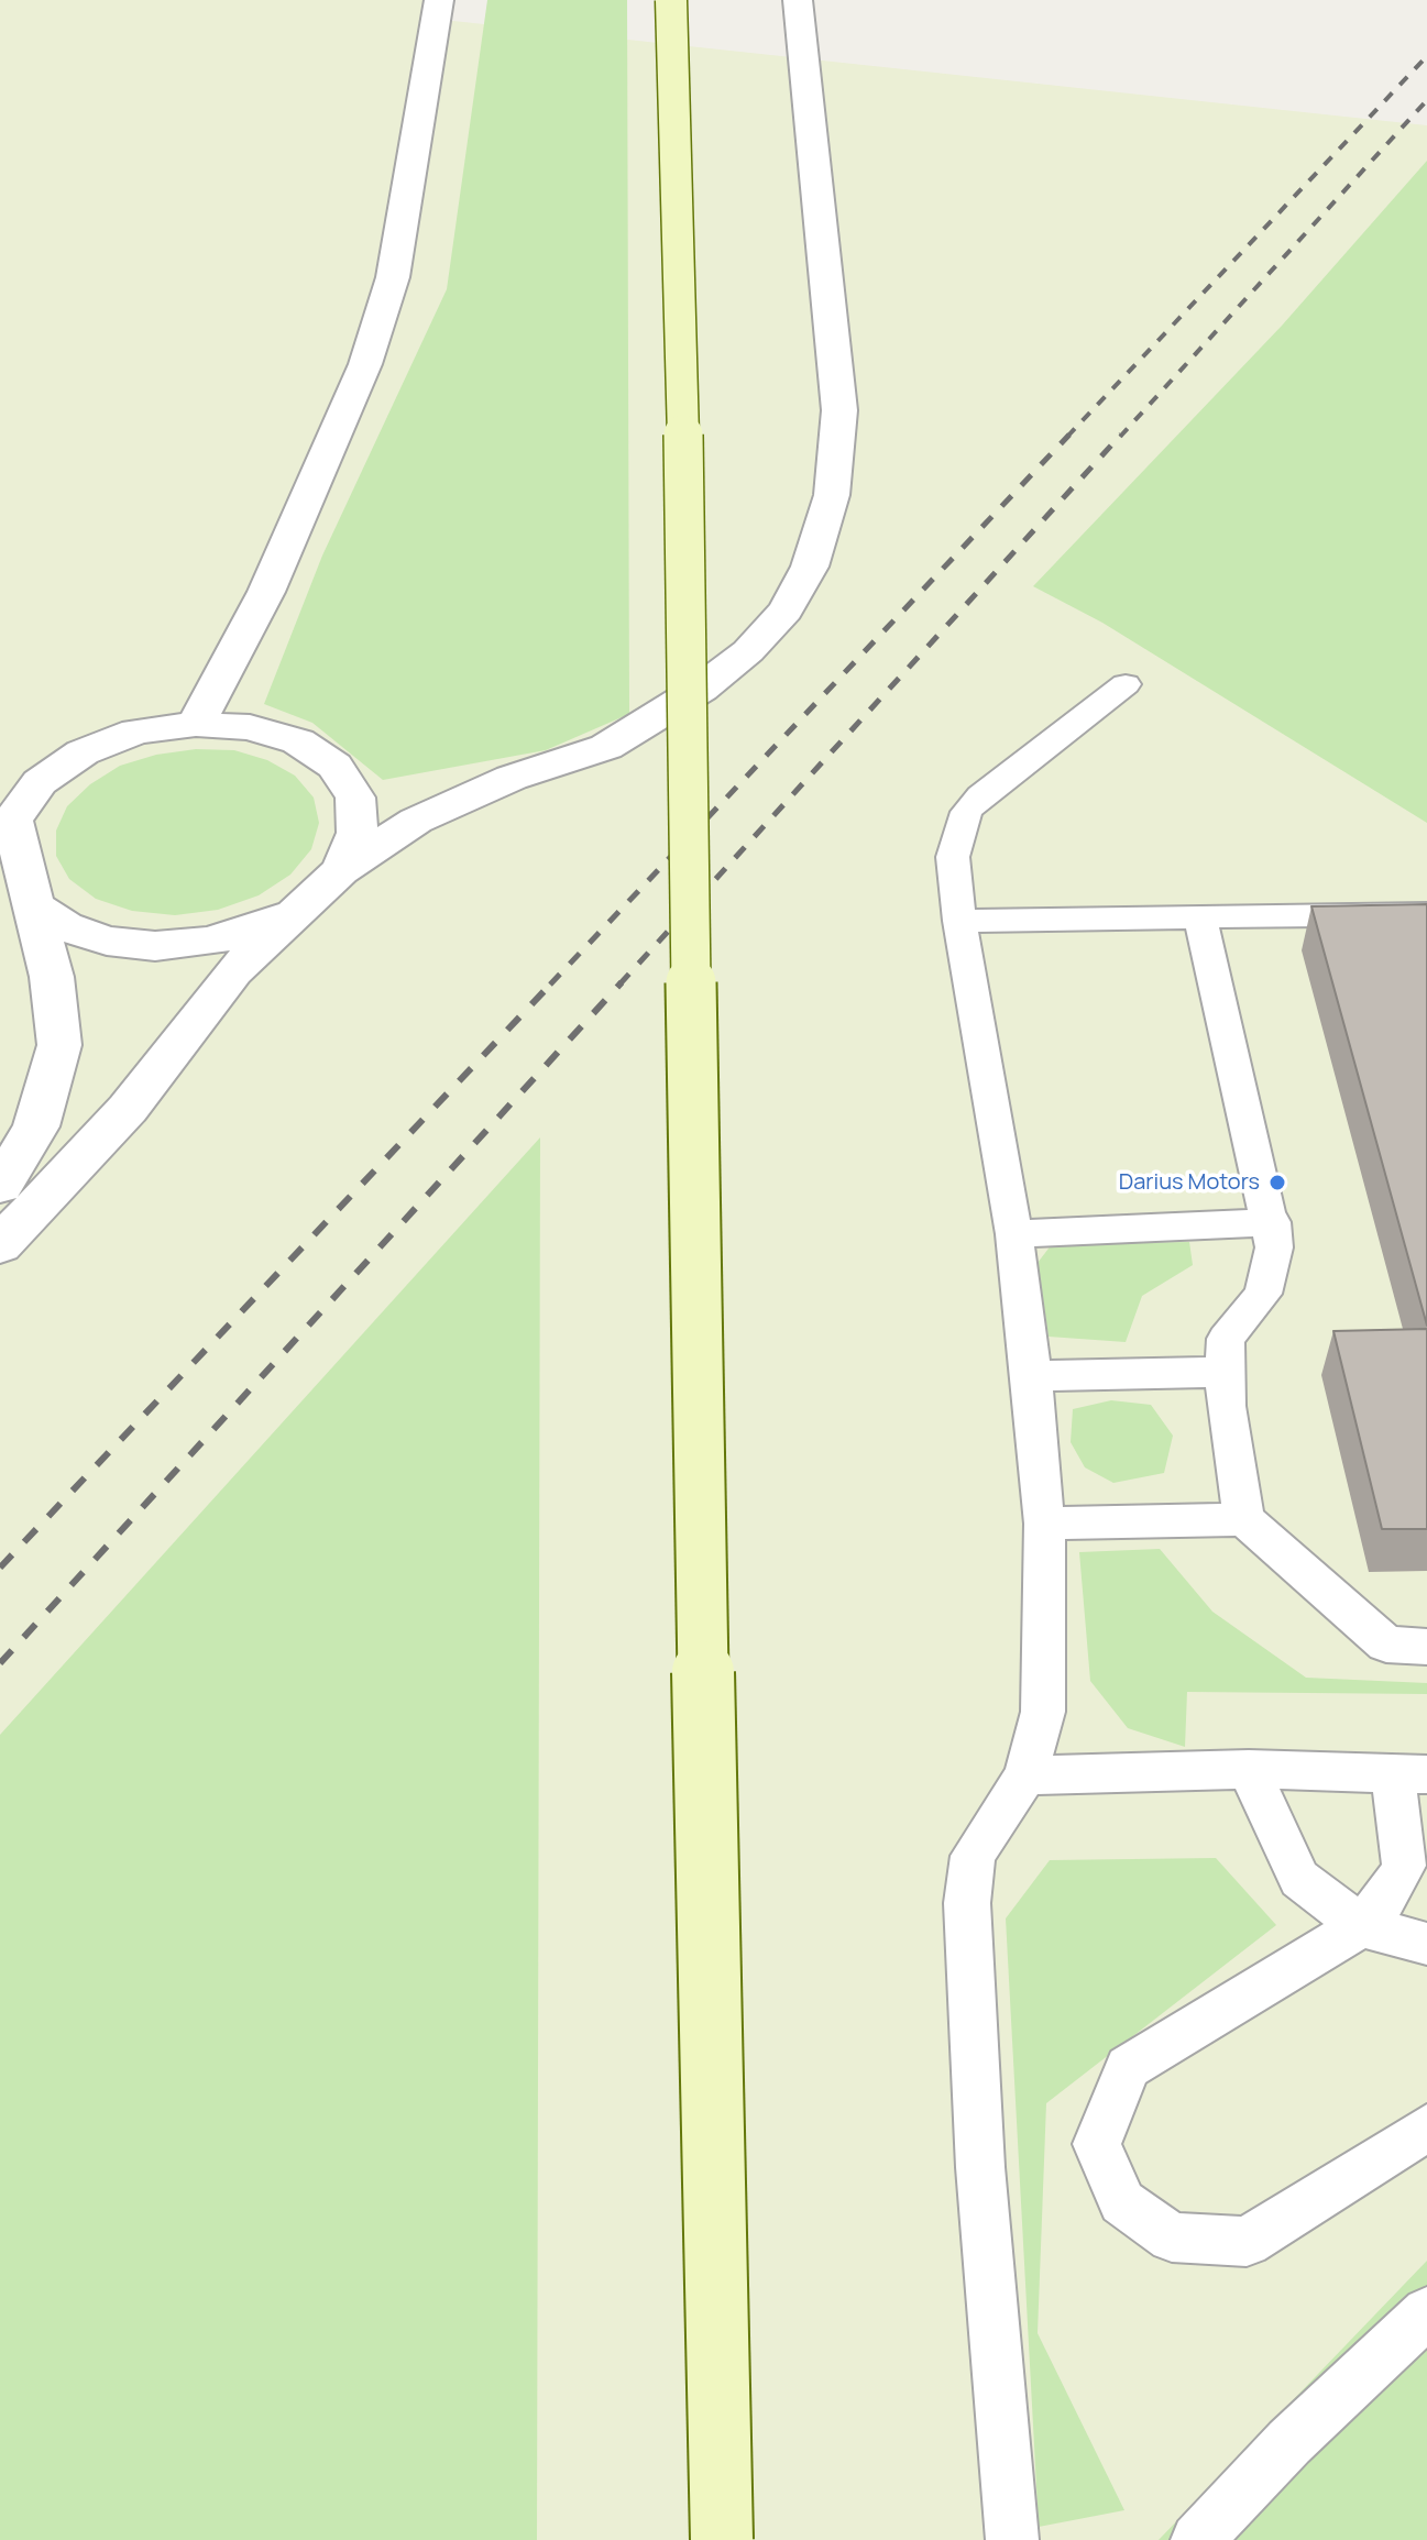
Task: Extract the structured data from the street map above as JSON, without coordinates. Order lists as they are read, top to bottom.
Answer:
{
  "places": ["Darius Motors"]
}
